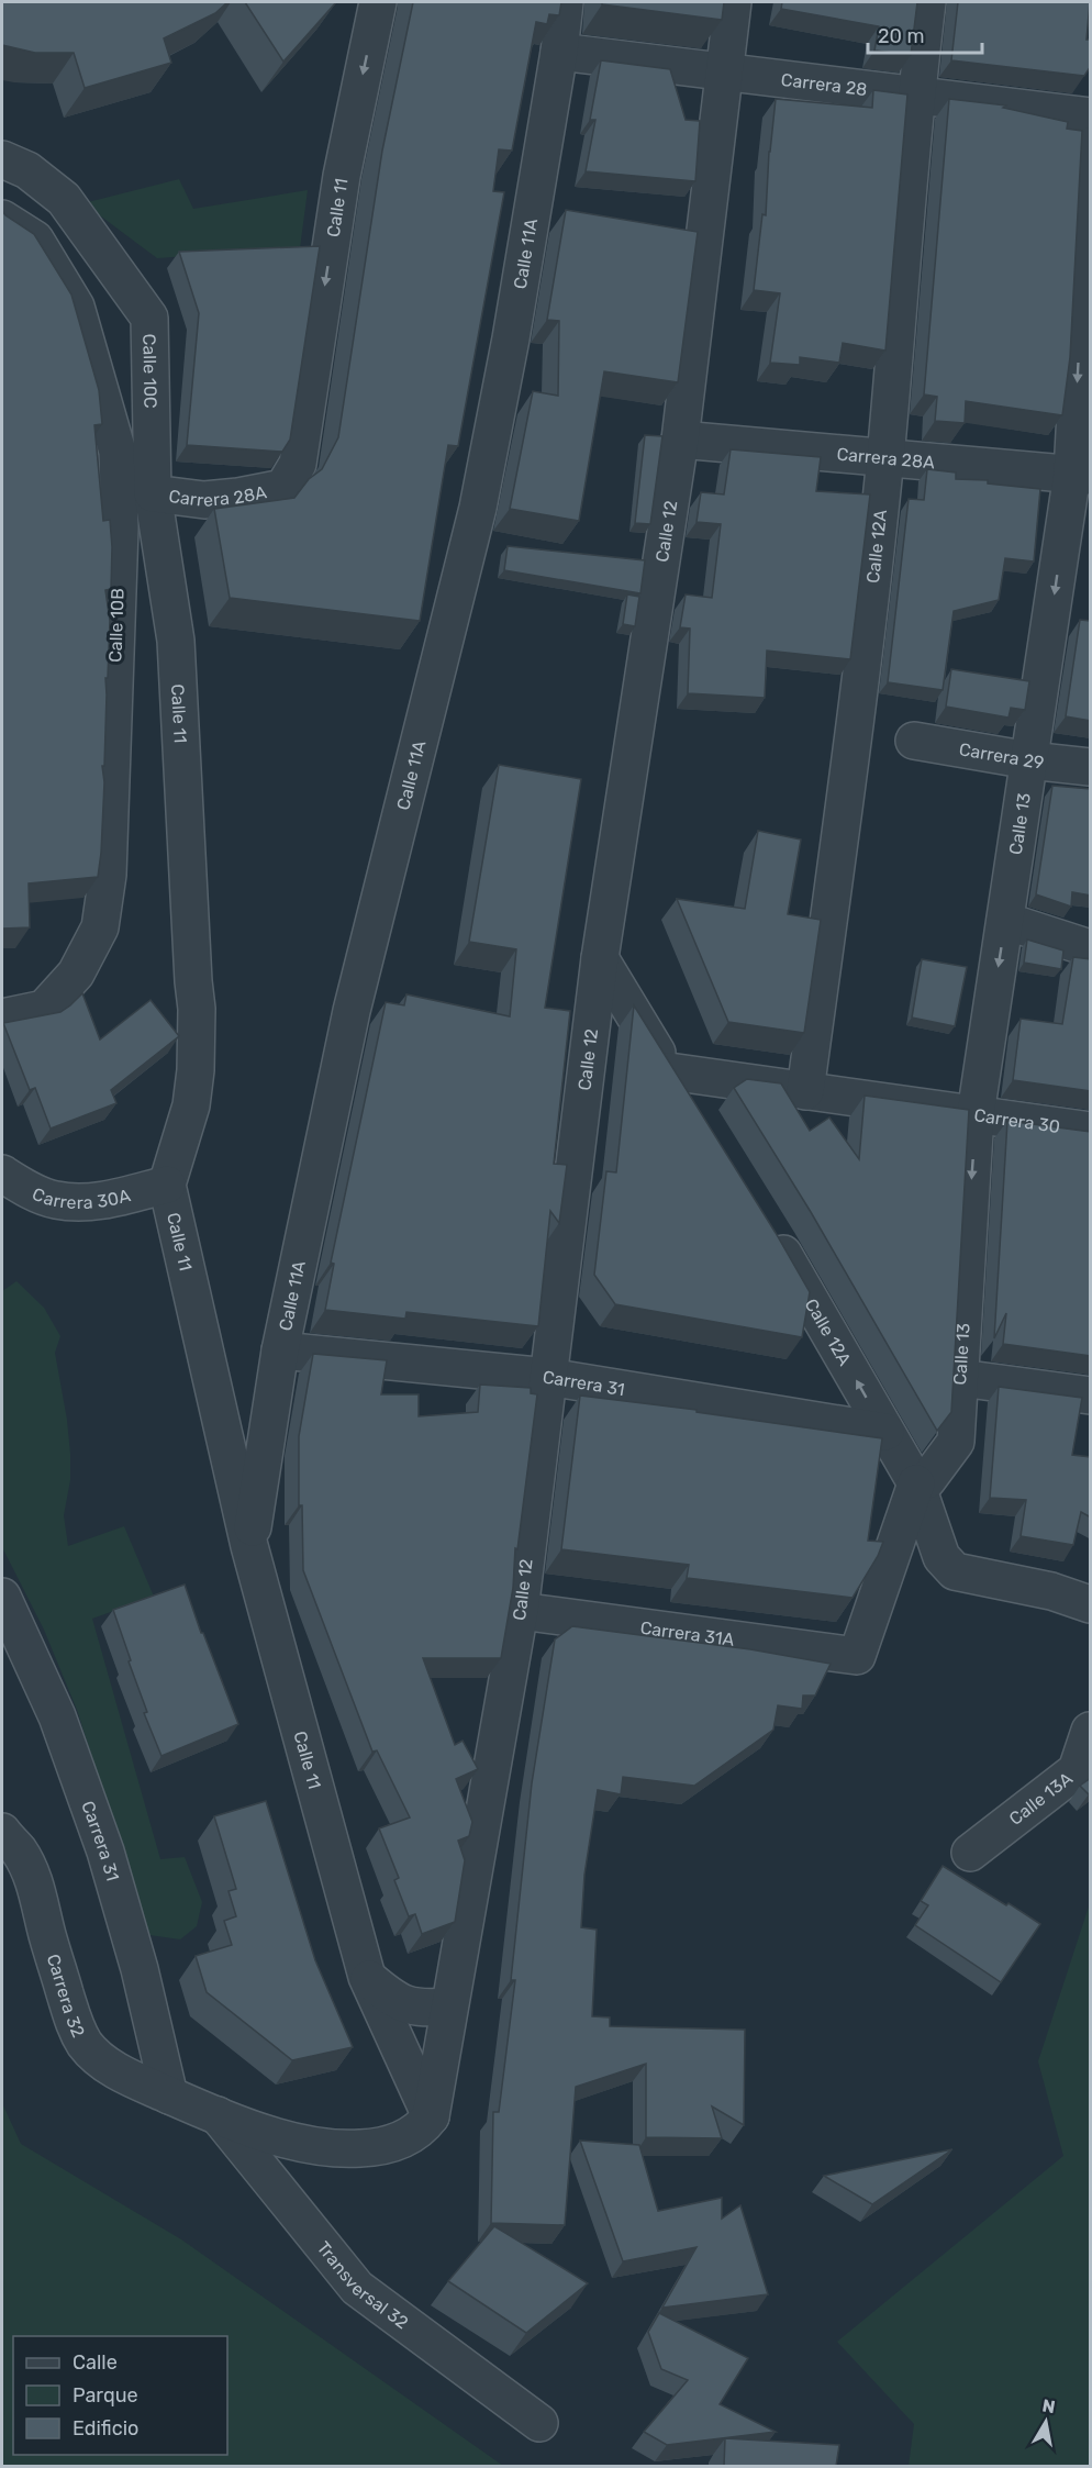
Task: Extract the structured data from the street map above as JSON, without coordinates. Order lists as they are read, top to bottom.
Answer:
{
  "streets": {
    "street": [
      "Carrera 28",
      "Calle 11",
      "Calle 11A",
      "Calle 10C",
      "Carrera 28A",
      "Calle 12",
      "Calle 12A",
      "Calle 10B",
      "Carrera 29",
      "Calle 13",
      "Carrera 30",
      "Carrera 30A",
      "Carrera 31",
      "Carrera 31A",
      "Calle 13A",
      "Carrera 32",
      "Transversal 32"
    ]
  },
  "crossings": [
    ["Carrera 28", "Calle 11A"],
    ["Carrera 28", "Calle 12"],
    ["Carrera 28", "Calle 12A"],
    ["Calle 11", "Calle 11A"],
    ["Calle 11", "Calle 10C"],
    ["Calle 11", "Carrera 28A"],
    ["Calle 11", "Calle 12"],
    ["Calle 11", "Carrera 30A"],
    ["Calle 11A", "Carrera 31"],
    ["Calle 10C", "Carrera 28A"],
    ["Carrera 28A", "Calle 12"],
    ["Carrera 28A", "Calle 12A"],
    ["Carrera 28A", "Calle 13"],
    ["Calle 12", "Carrera 31"],
    ["Calle 12", "Carrera 31A"],
    ["Calle 12A", "Calle 13"],
    ["Calle 12A", "Carrera 30"],
    ["Calle 12A", "Carrera 31"],
    ["Calle 12A", "Carrera 31A"],
    ["Carrera 29", "Calle 13"],
    ["Calle 13", "Carrera 30"],
    ["Calle 13", "Carrera 31A"],
    ["Carrera 31", "Carrera 32"],
    ["Carrera 31", "Transversal 32"],
    ["Carrera 32", "Transversal 32"]
  ],
  "one_way": ["Calle 13"],
  "legend": ["Calle", "Parque", "Edificio"],
  "scale_bar": "20 m",
  "north": "top"
}
